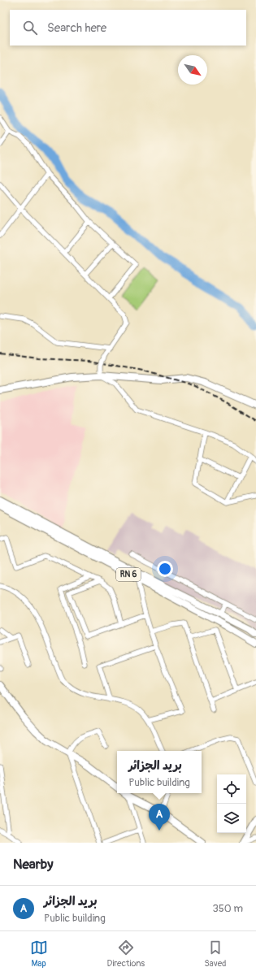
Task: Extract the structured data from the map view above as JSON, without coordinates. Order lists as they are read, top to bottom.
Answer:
{
  "streets": {
    "main road": ["RN 6"]
  },
  "north": "bottom right",
  "page": {
    "search": "Search here",
    "popup": ["بريد الجزائر", "Public building"],
    "pins": "A",
    "heading": "Nearby",
    "list": [
      {
        "mark": "A",
        "name": "بريد الجزائر",
        "note": "Public building",
        "value": "350 m"
      }
    ],
    "nav": ["Map", "Directions", "Saved"]
  }
}
